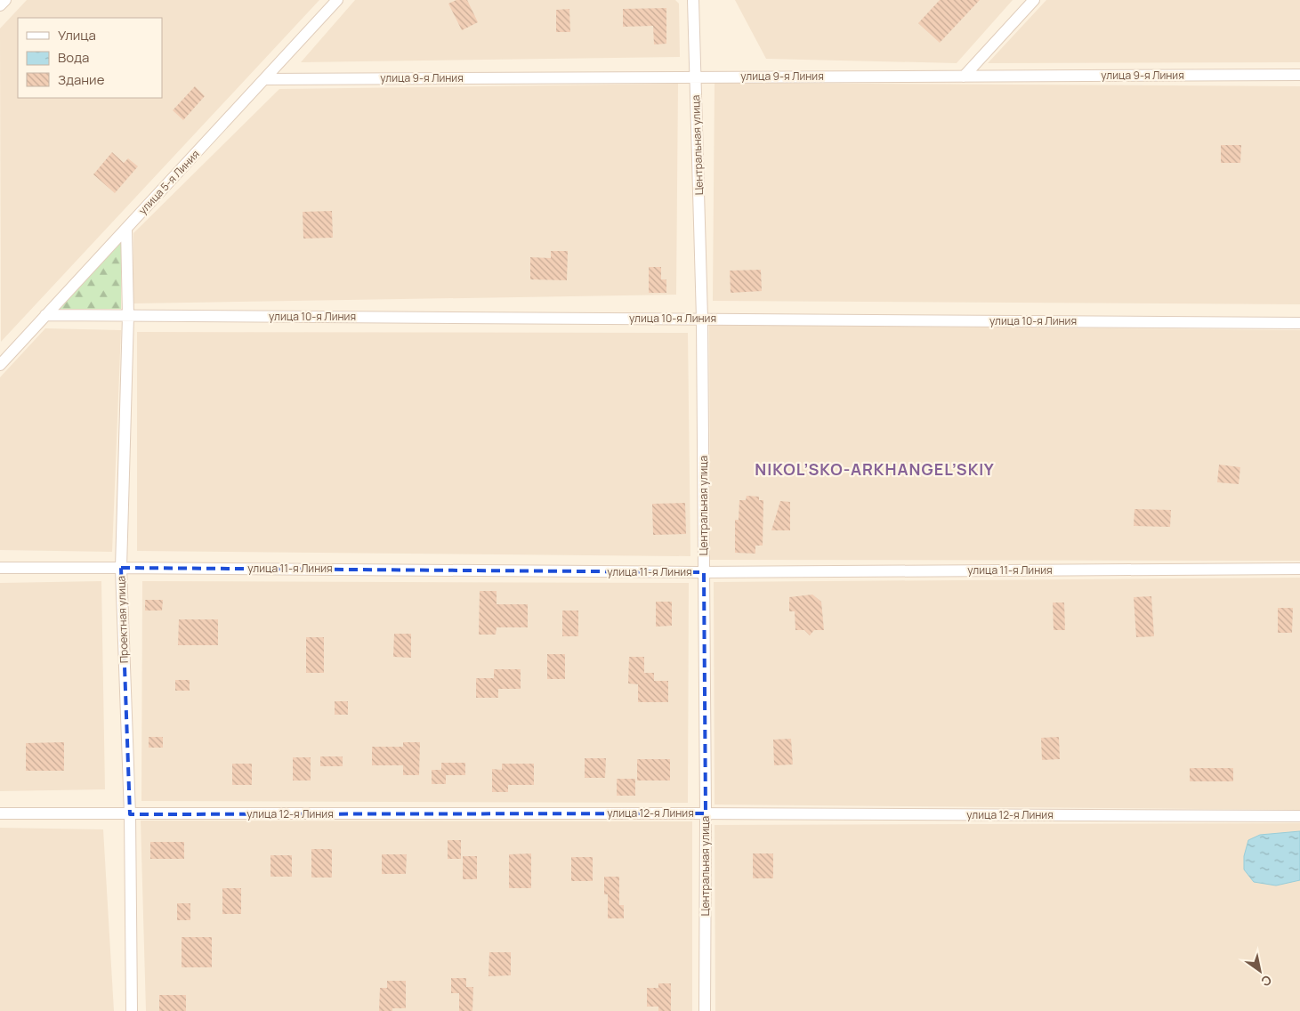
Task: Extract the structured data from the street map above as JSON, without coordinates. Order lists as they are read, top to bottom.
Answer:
{
  "streets": {
    "street": [
      "улица 9-я Линия",
      "Центральная улица",
      "улица 5-я Линия",
      "улица 10-я Линия",
      "улица 11-я Линия",
      "Проектная улица",
      "улица 12-я Линия"
    ]
  },
  "crossings": [
    ["улица 9-я Линия", "Центральная улица"],
    ["улица 9-я Линия", "улица 5-я Линия"],
    ["Центральная улица", "улица 10-я Линия"],
    ["Центральная улица", "улица 11-я Линия"],
    ["Центральная улица", "улица 12-я Линия"],
    ["улица 5-я Линия", "улица 10-я Линия"],
    ["улица 5-я Линия", "Проектная улица"],
    ["улица 10-я Линия", "Проектная улица"],
    ["улица 11-я Линия", "Проектная улица"],
    ["Проектная улица", "улица 12-я Линия"]
  ],
  "districts": ["NIKOL’SKO-ARKHANGEL’SKIY"],
  "legend": ["Улица", "Вода", "Здание"],
  "north": "bottom right"
}
